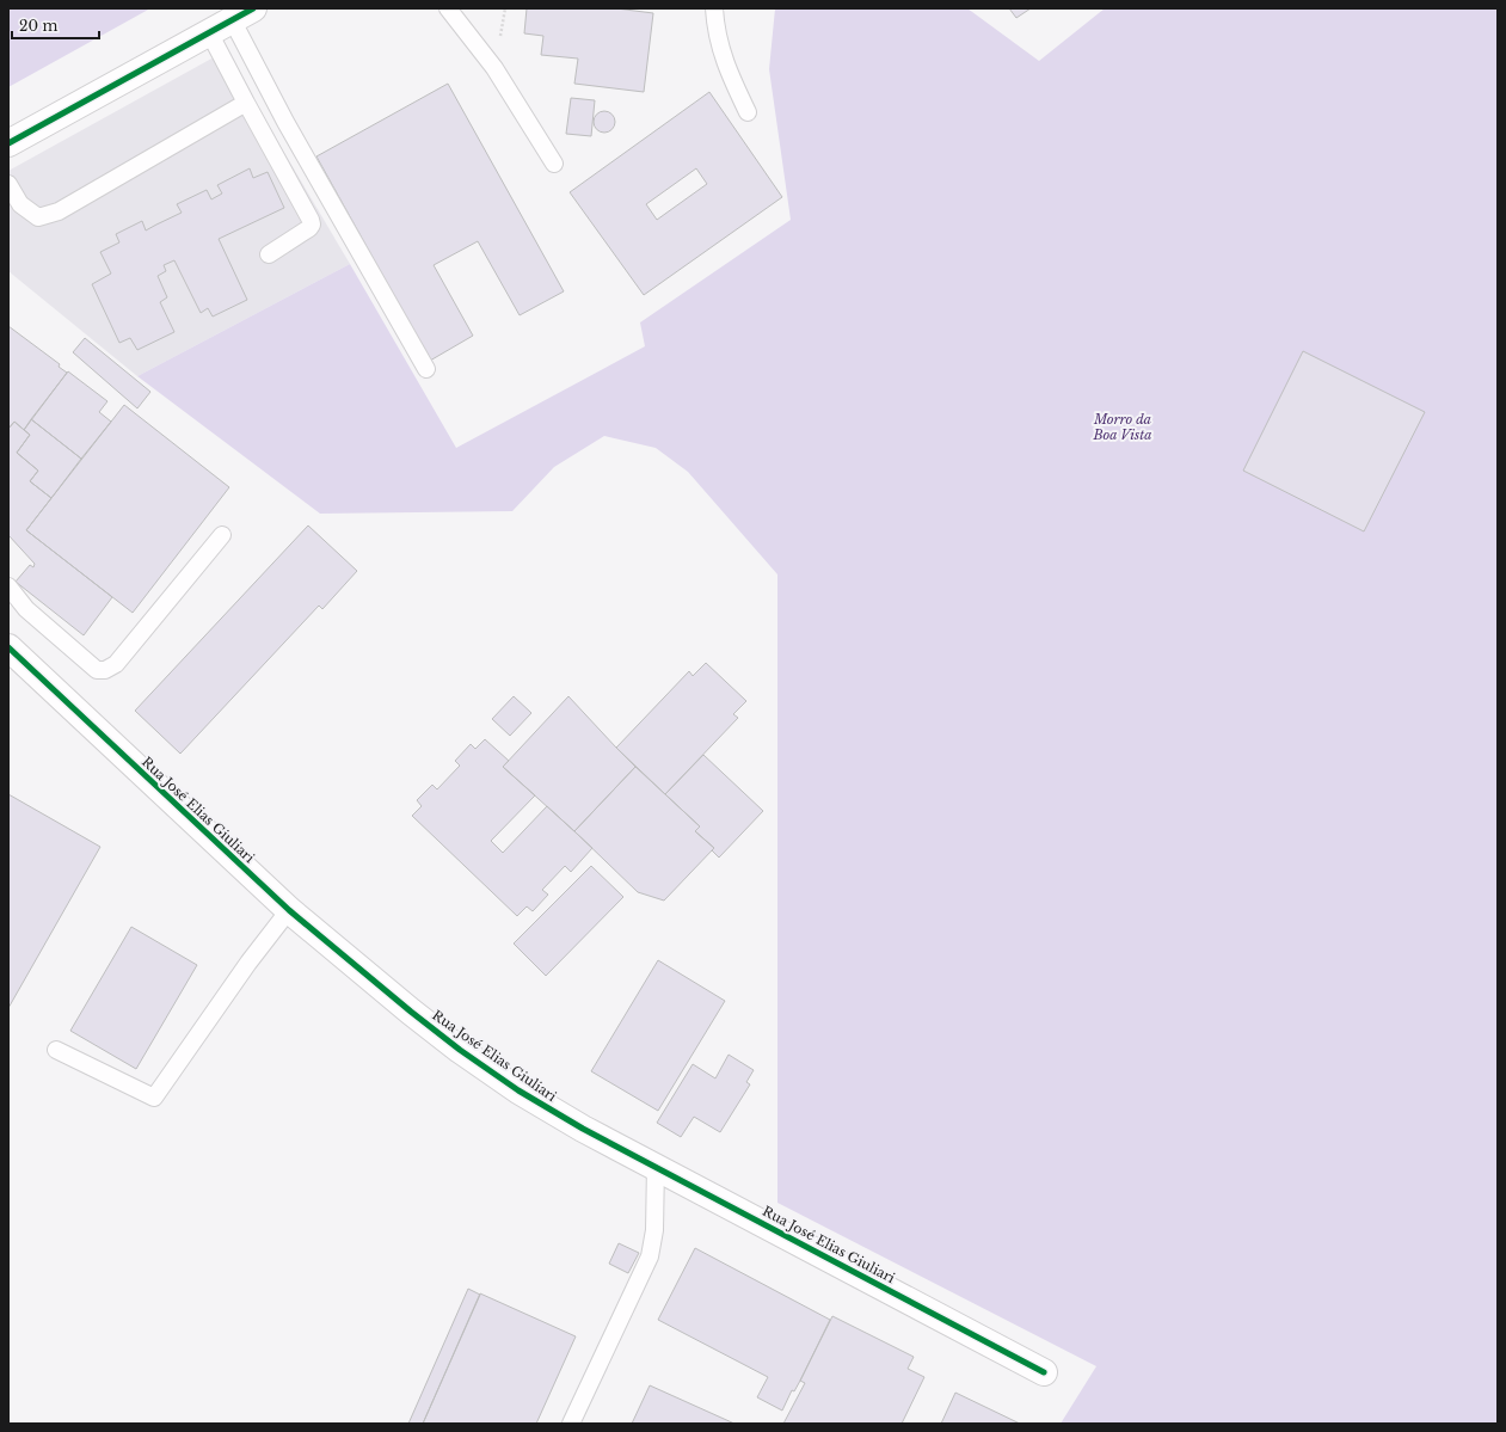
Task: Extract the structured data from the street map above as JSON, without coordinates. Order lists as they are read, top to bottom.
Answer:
{
  "streets": {
    "street": ["Rua José Elias Giuliari"]
  },
  "parks": ["Morro da Boa Vista"],
  "scale_bar": "20 m"
}
